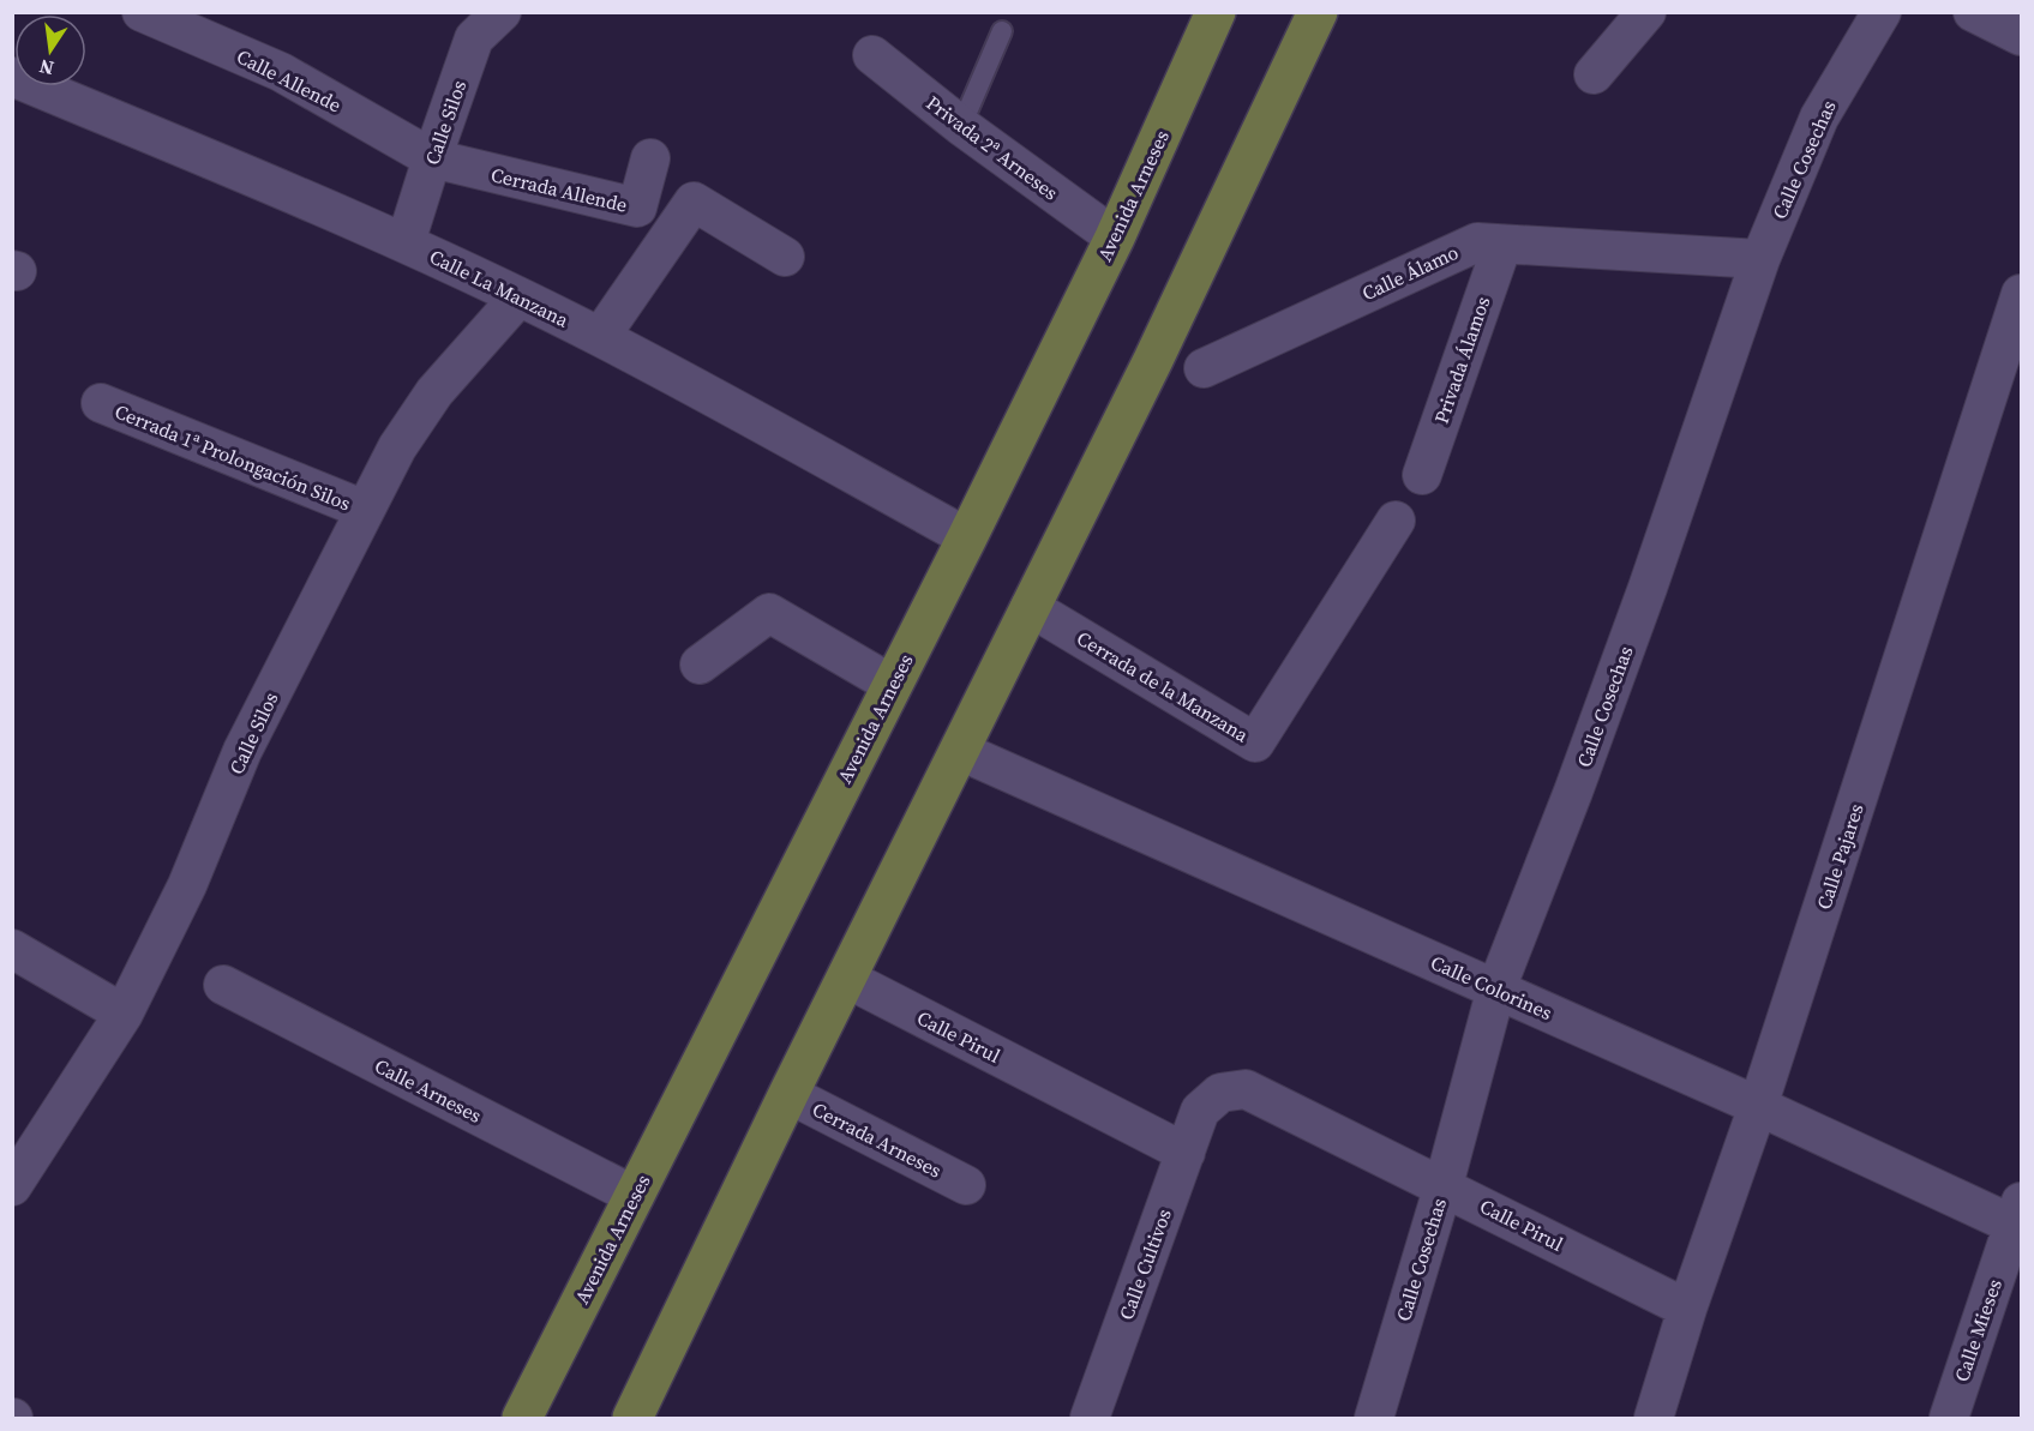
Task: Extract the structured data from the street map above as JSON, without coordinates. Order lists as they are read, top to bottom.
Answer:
{
  "streets": {
    "main road": ["Avenida Arneses"],
    "street": [
      "Calle Allende",
      "Calle Silos",
      "Privada 2ª Arneses",
      "Calle Cosechas",
      "Cerrada Allende",
      "Calle Álamo",
      "Calle La Manzana",
      "Privada Álamos",
      "Cerrada 1ª Prolongación Silos",
      "Cerrada de la Manzana",
      "Calle Pajares",
      "Calle Colorines",
      "Calle Pirul",
      "Calle Arneses",
      "Cerrada Arneses",
      "Calle Cultivos",
      "Calle Mieses"
    ]
  },
  "crossings": [
    ["Calle Allende", "Calle Silos"],
    ["Calle Allende", "Cerrada Allende"],
    ["Calle Silos", "Cerrada Allende"],
    ["Calle Silos", "Calle La Manzana"],
    ["Calle Silos", "Cerrada 1ª Prolongación Silos"],
    ["Privada 2ª Arneses", "Avenida Arneses"],
    ["Calle Cosechas", "Calle Álamo"],
    ["Calle Cosechas", "Calle Colorines"],
    ["Calle Cosechas", "Calle Pirul"],
    ["Avenida Arneses", "Calle La Manzana"],
    ["Avenida Arneses", "Calle Arneses"],
    ["Calle Álamo", "Privada Álamos"],
    ["Calle Pajares", "Calle Colorines"],
    ["Calle Pajares", "Calle Pirul"],
    ["Calle Colorines", "Calle Mieses"],
    ["Calle Pirul", "Calle Cultivos"]
  ],
  "north": "bottom"
}
